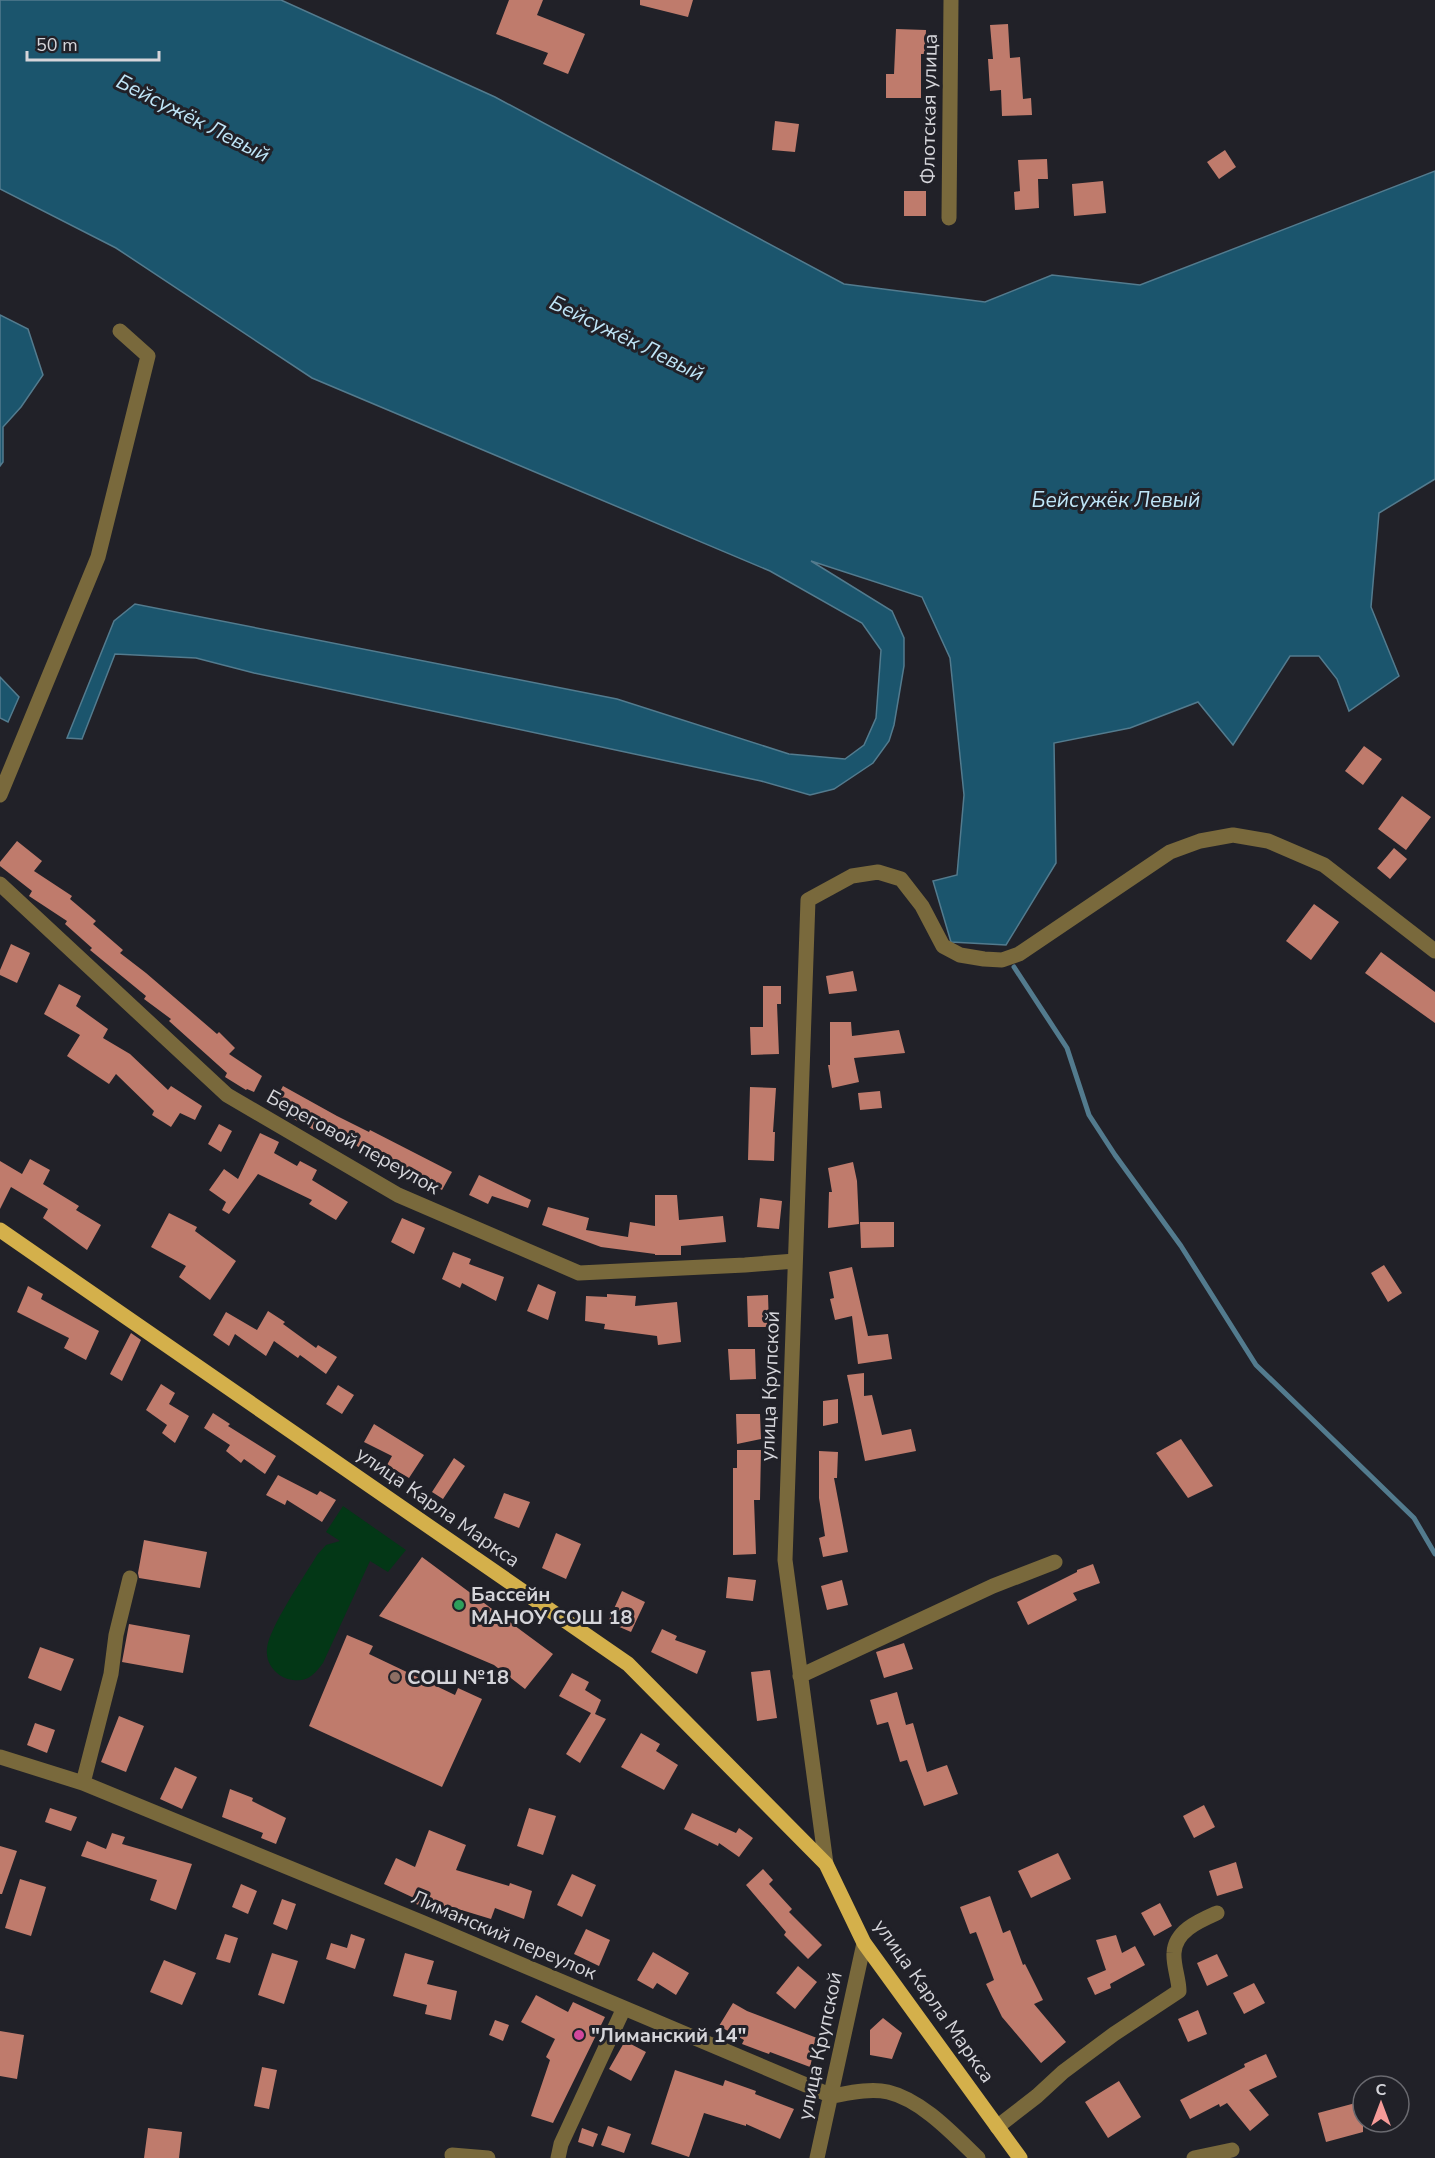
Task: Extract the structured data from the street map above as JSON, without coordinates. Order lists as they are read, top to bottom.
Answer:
{
  "streets": {
    "main road": ["улица Карла Маркса"],
    "street": [
      "Флотская улица",
      "Береговой переулок",
      "улица Крупской",
      "Лиманский переулок"
    ]
  },
  "crossings": [
    ["Береговой переулок", "улица Крупской"],
    ["улица Крупской", "улица Карла Маркса"],
    ["улица Крупской", "Лиманский переулок"]
  ],
  "water": ["Бейсужёк Левый"],
  "places": ["Бассейн МАНОУ СОШ 18", "СОШ №18", "\"Лиманский 14\""],
  "scale_bar": "50 m",
  "north": "top"
}
